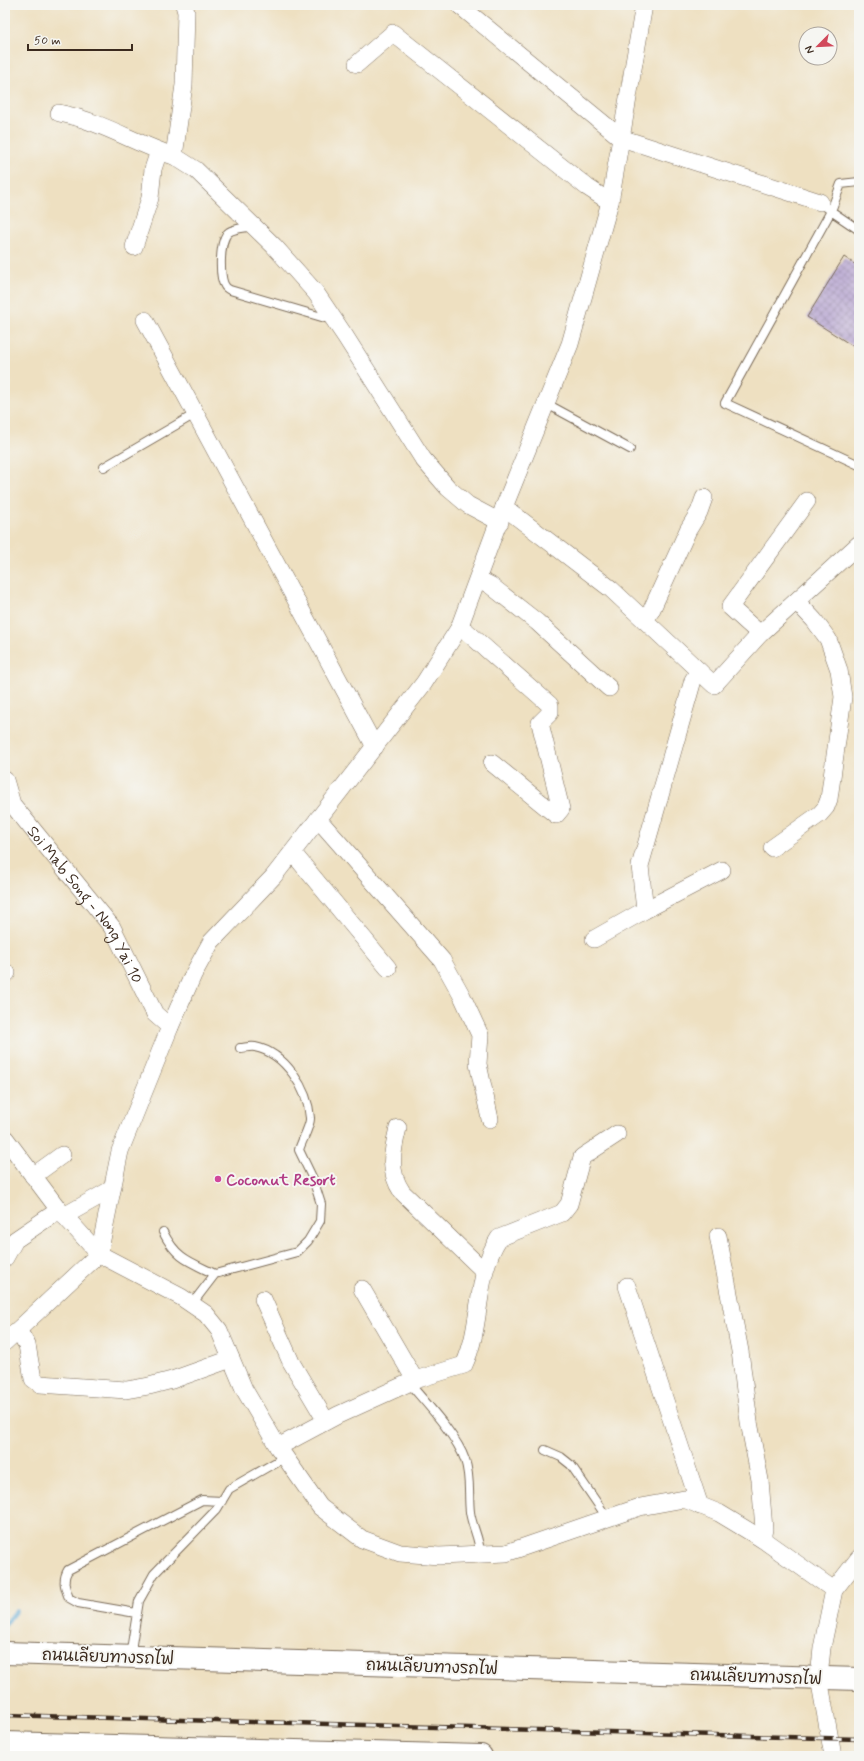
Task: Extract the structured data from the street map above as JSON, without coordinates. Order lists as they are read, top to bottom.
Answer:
{
  "streets": {
    "street": ["Soi Mab Song - Nong Yai 10", "ถนนเลียบทางรถไฟ"]
  },
  "places": ["Coconut Resort"],
  "scale_bar": "50 m",
  "north": "bottom left"
}
